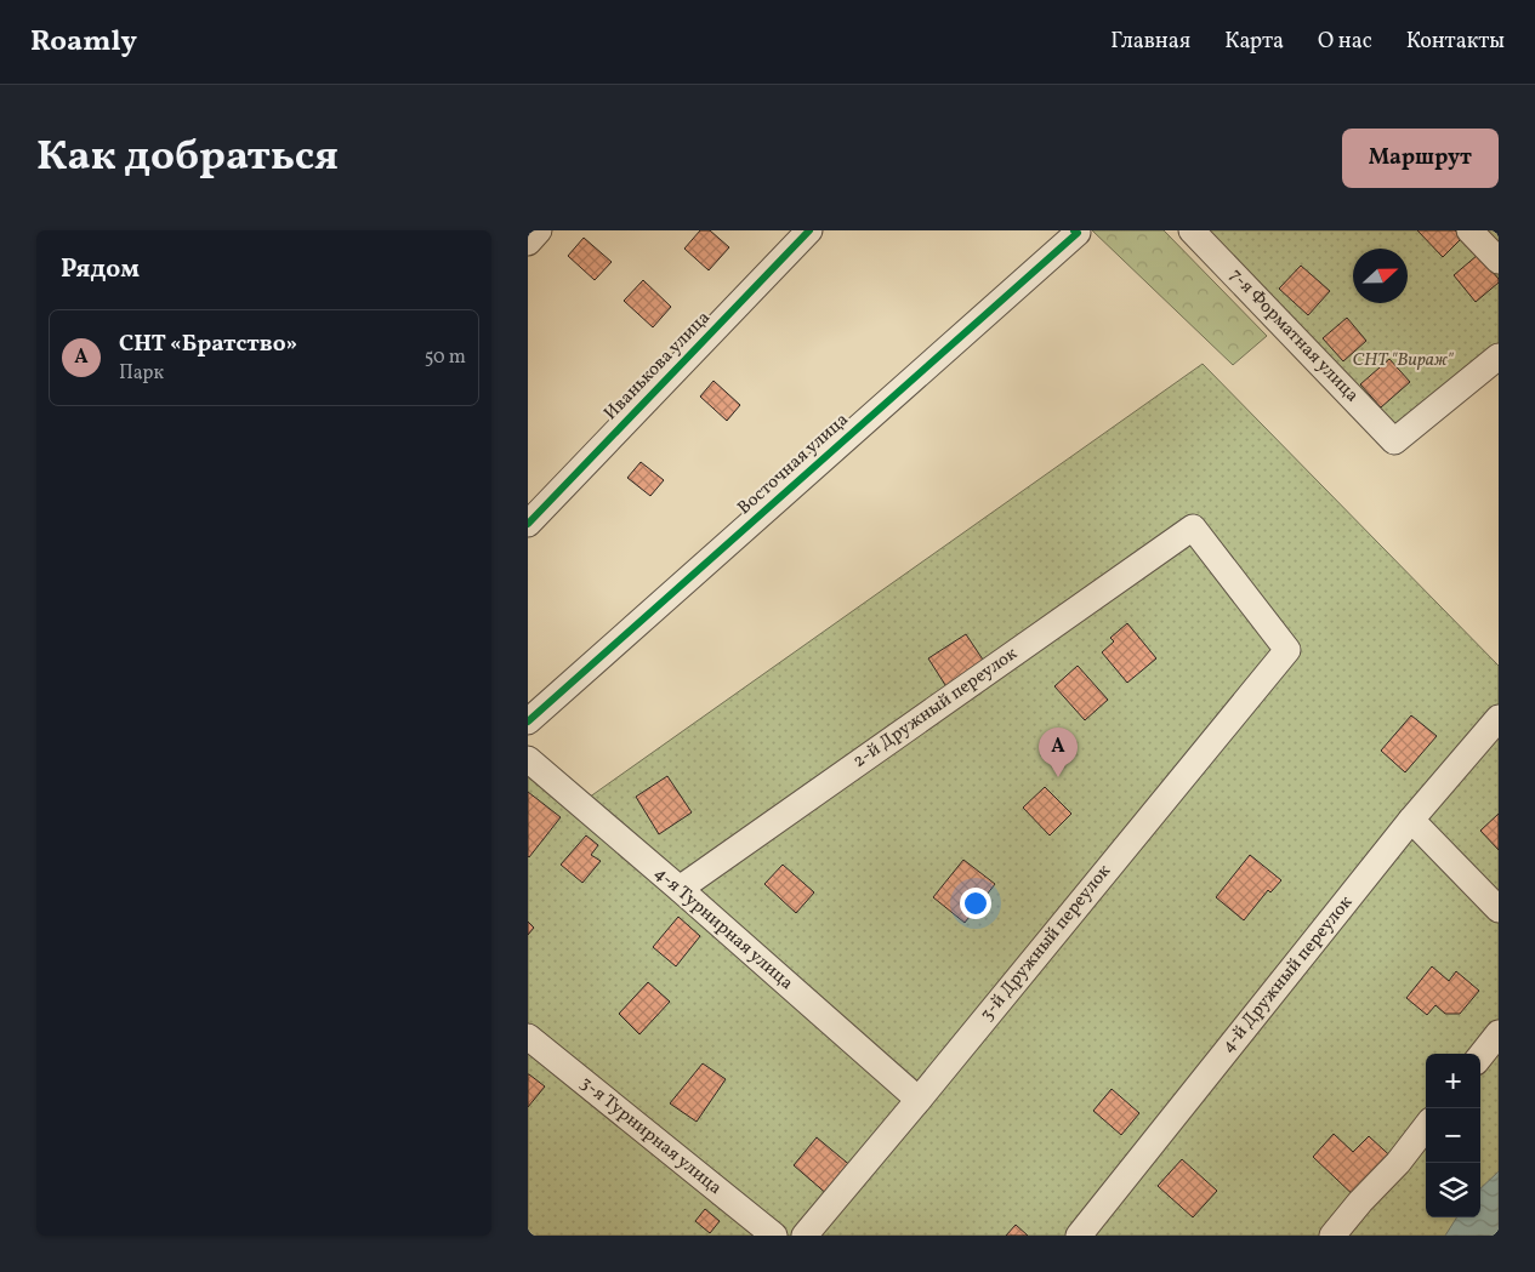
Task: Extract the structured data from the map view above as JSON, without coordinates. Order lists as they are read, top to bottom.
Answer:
{
  "streets": {
    "street": [
      "7-я Форматная улица",
      "Иванькова улица",
      "Восточная улица",
      "2-й Дружный переулок",
      "4-я Турнирная улица",
      "3-й Дружный переулок",
      "4-й Дружный переулок",
      "3-я Турнирная улица"
    ]
  },
  "crossings": [
    ["2-й Дружный переулок", "4-я Турнирная улица"],
    ["2-й Дружный переулок", "3-й Дружный переулок"],
    ["4-я Турнирная улица", "3-й Дружный переулок"]
  ],
  "parks": ["СНТ \"Вираж\""],
  "north": "right",
  "page": {
    "header": "Roamly",
    "nav": [
      "Главная",
      "Карта",
      "О нас",
      "Контакты"
    ],
    "title": "Как добраться",
    "buttons": "Маршрут",
    "heading": "Рядом",
    "list": [
      {
        "mark": "A",
        "name": "СНТ «Братство»",
        "note": "Парк",
        "value": "50 m"
      }
    ],
    "pins": "A",
    "map_buttons": ["+", "−"]
  }
}
